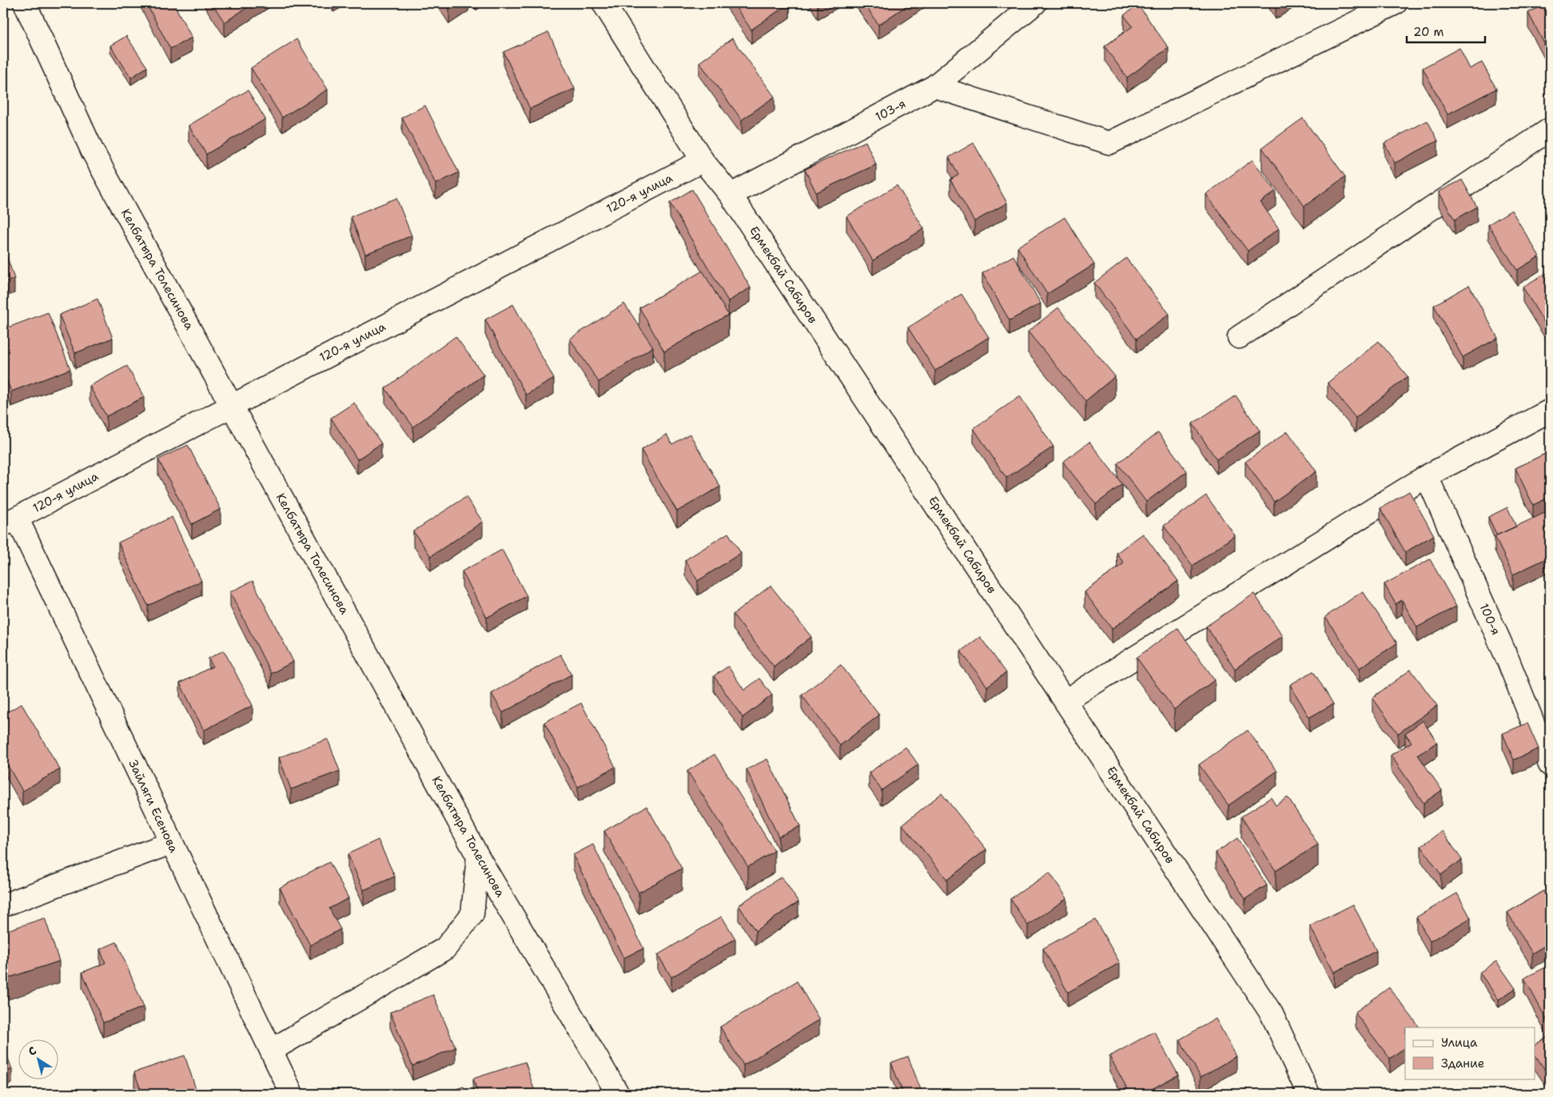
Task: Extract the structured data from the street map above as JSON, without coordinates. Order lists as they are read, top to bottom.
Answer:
{
  "streets": {
    "street": [
      "103-я",
      "120-я улица",
      "Келбатыра Толесинова",
      "Ермекбай Сабиров",
      "100-я",
      "Зайляги Есенова"
    ]
  },
  "crossings": [
    ["103-я", "Ермекбай Сабиров"],
    ["120-я улица", "Келбатыра Толесинова"],
    ["120-я улица", "Ермекбай Сабиров"],
    ["120-я улица", "Зайляги Есенова"]
  ],
  "legend": ["Улица", "Здание"],
  "scale_bar": "20 m",
  "north": "top left"
}
